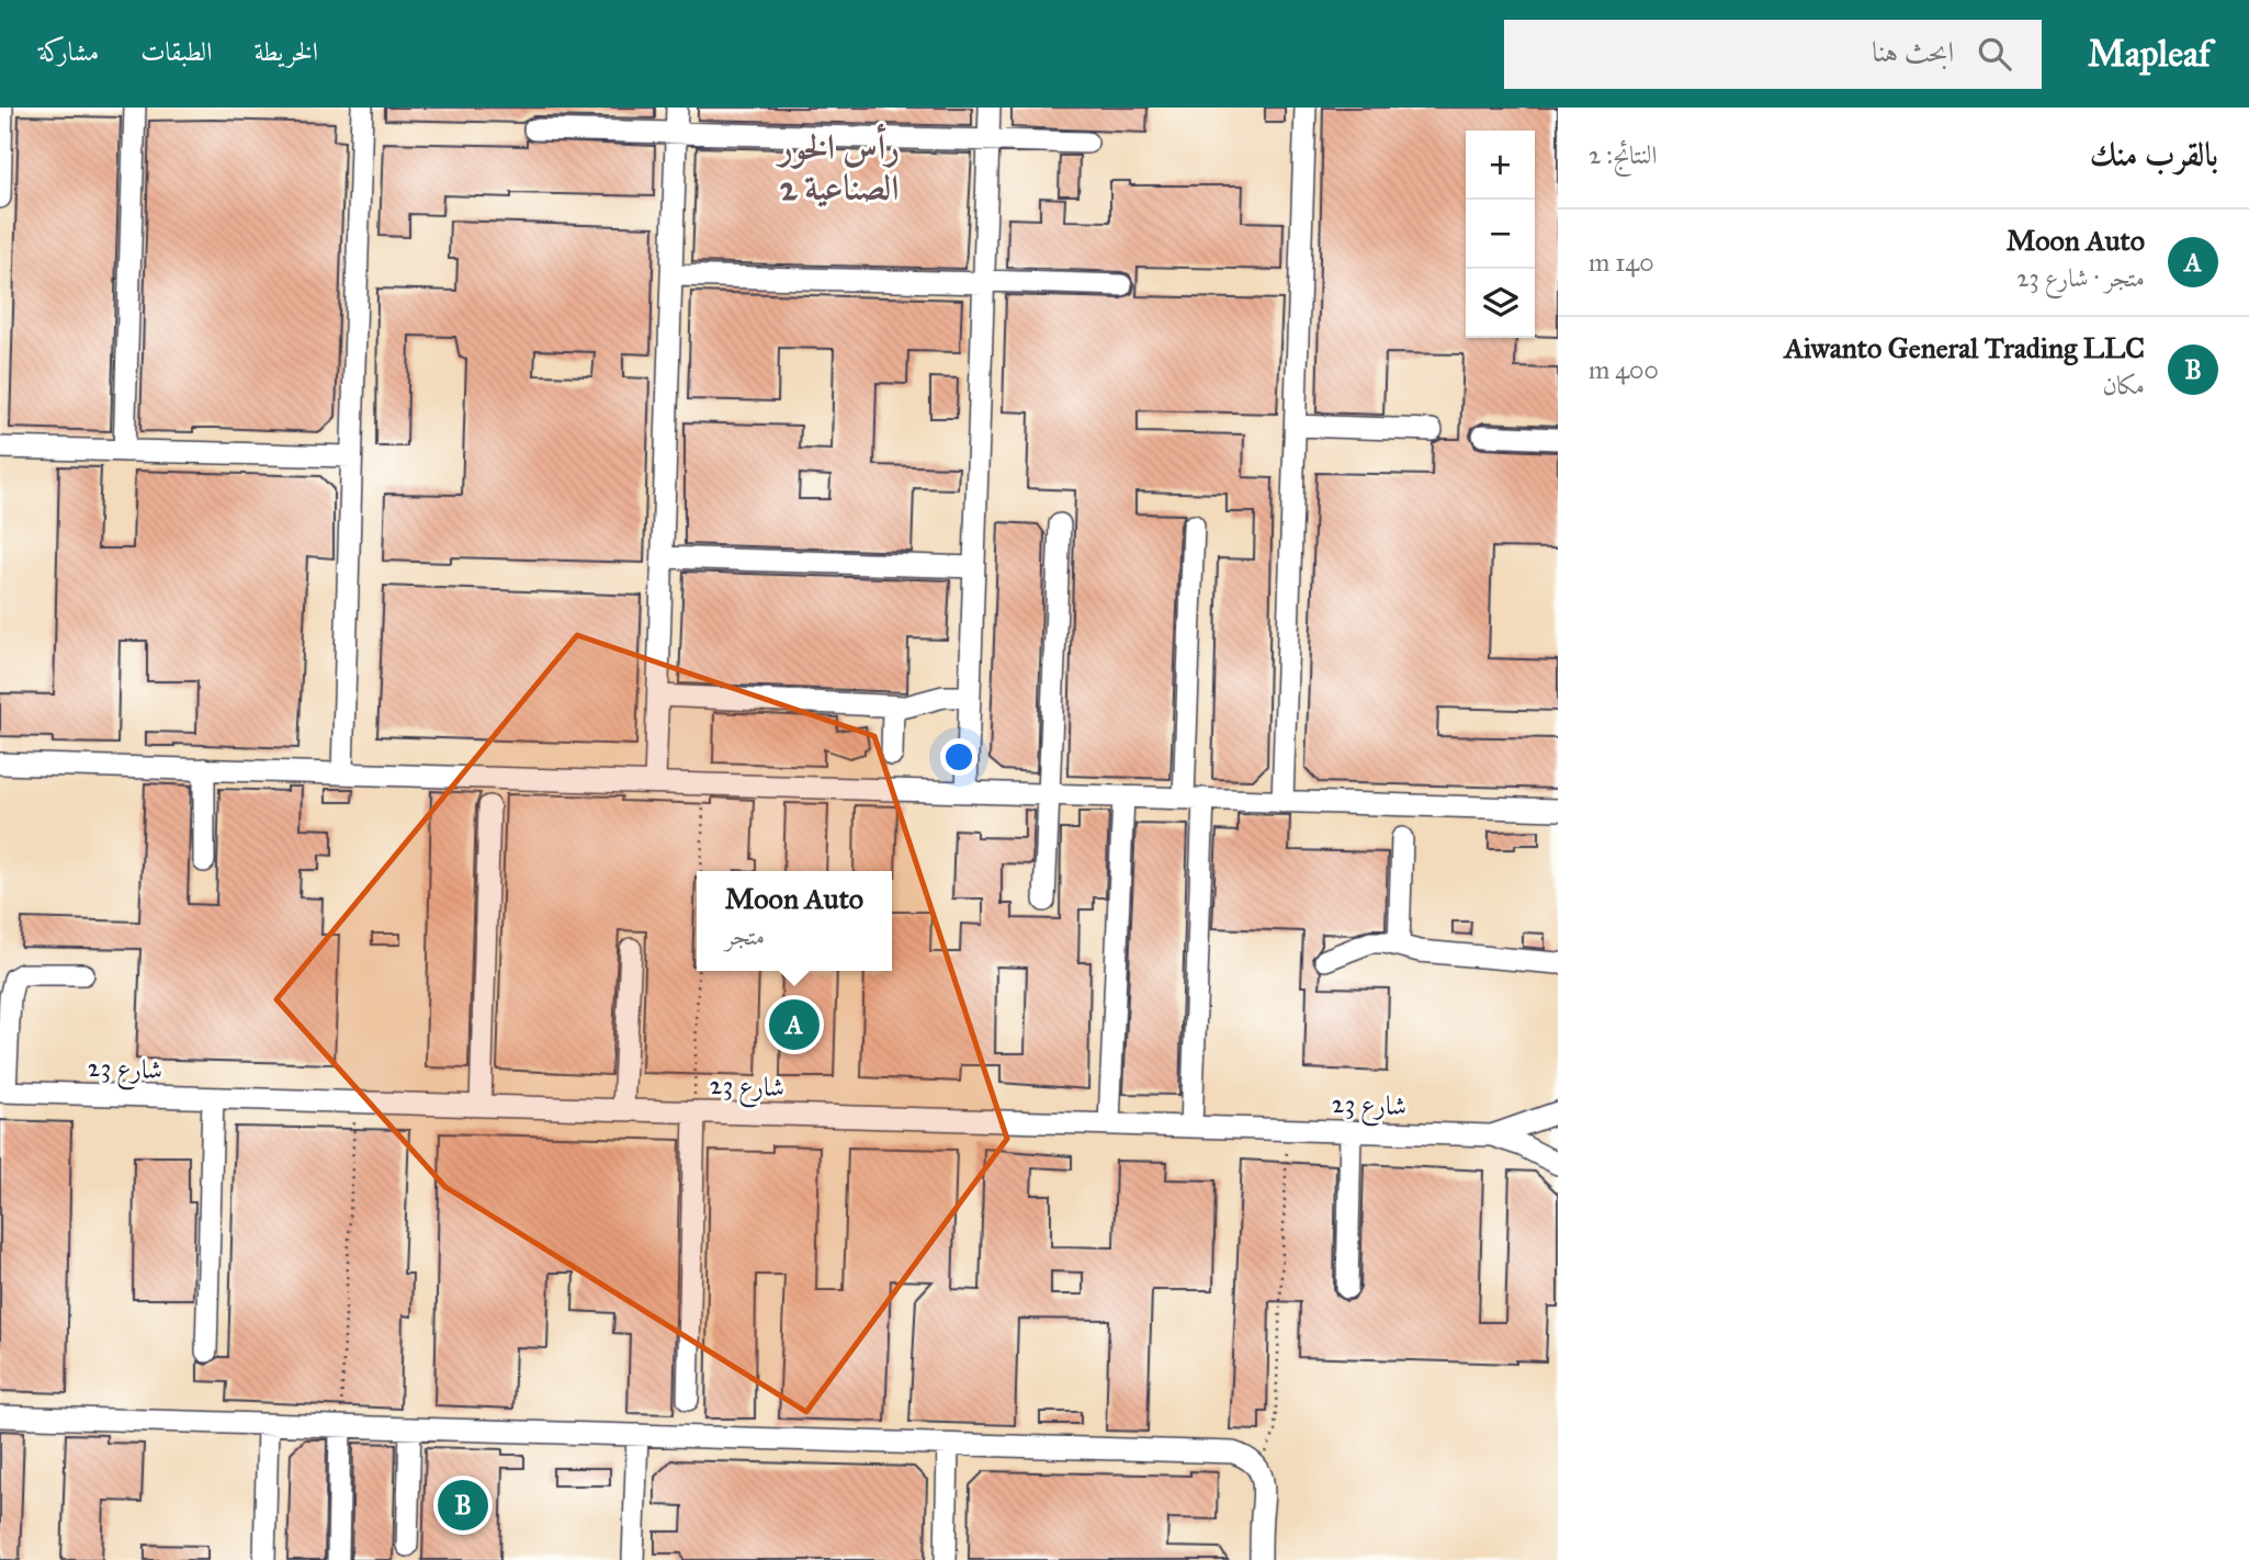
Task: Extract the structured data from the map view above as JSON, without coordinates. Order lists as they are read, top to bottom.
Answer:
{
  "streets": {
    "street": ["شارع 23"]
  },
  "districts": ["رأس الخور الصناعية 2"],
  "page": {
    "header": "Mapleaf",
    "search": "ابحث هنا",
    "nav": ["الخريطة", "الطبقات", "مشاركة"],
    "heading": ["بالقرب منك", "النتائج: 2"],
    "map_buttons": ["+", "−"],
    "list": [
      {
        "mark": "A",
        "name": "Moon Auto",
        "note": "متجر · شارع 23",
        "value": "140 m"
      },
      {
        "mark": "B",
        "name": "Aiwanto General Trading LLC",
        "note": "مكان",
        "value": "400 m"
      }
    ],
    "popup": ["Moon Auto", "متجر"],
    "pins": ["A", "B"]
  }
}
